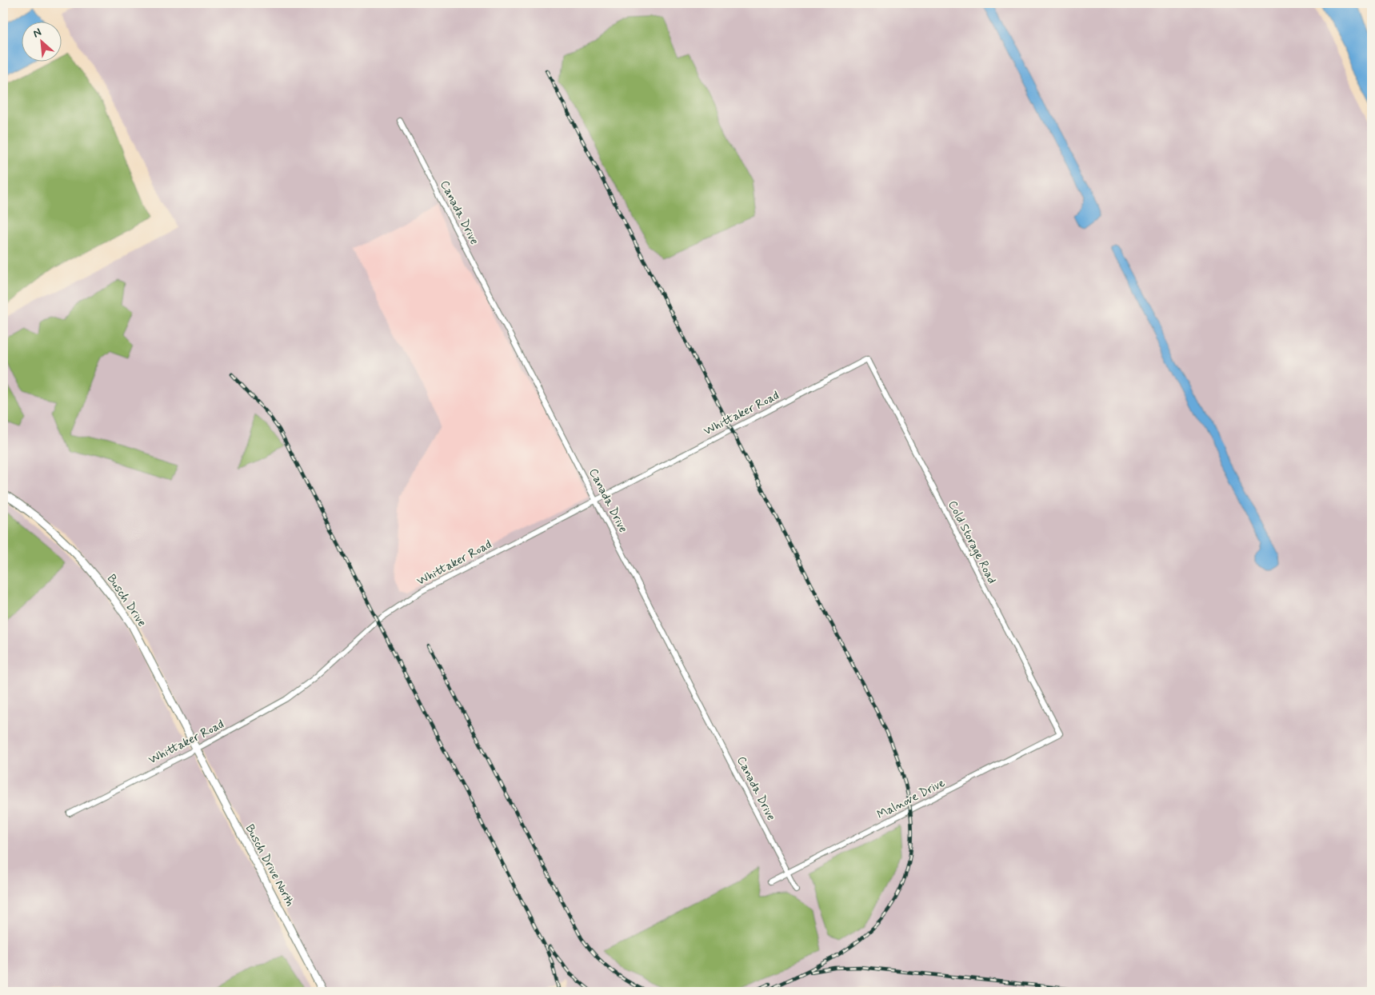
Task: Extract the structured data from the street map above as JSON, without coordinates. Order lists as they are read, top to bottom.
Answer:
{
  "streets": {
    "street": [
      "Canada Drive",
      "Whittaker Road",
      "Cold Storage Road",
      "Busch Drive",
      "Malnove Drive",
      "Busch Drive North"
    ]
  },
  "crossings": [
    ["Canada Drive", "Whittaker Road"],
    ["Canada Drive", "Malnove Drive"],
    ["Whittaker Road", "Cold Storage Road"],
    ["Whittaker Road", "Busch Drive"],
    ["Whittaker Road", "Busch Drive North"],
    ["Cold Storage Road", "Malnove Drive"],
    ["Busch Drive", "Busch Drive North"]
  ],
  "north": "top left"
}
